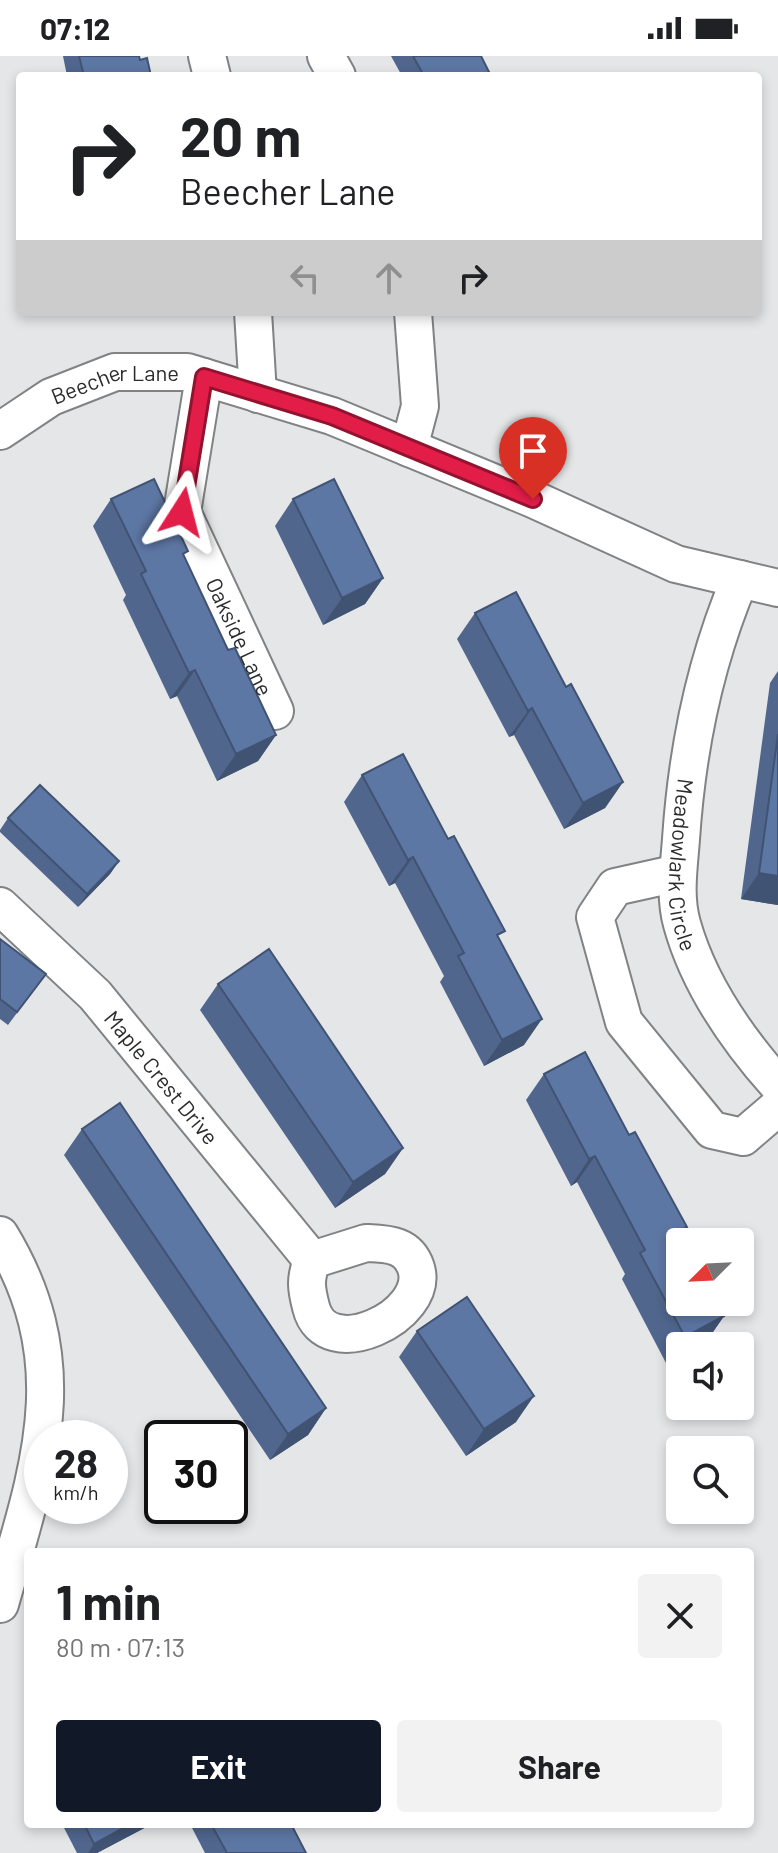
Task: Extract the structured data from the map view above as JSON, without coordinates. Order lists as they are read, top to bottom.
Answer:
{
  "streets": {
    "street": [
      "Beecher Lane",
      "Oakside Lane",
      "Meadowlark Circle",
      "Maple Crest Drive"
    ]
  },
  "crossings": [
    ["Beecher Lane", "Oakside Lane"],
    ["Beecher Lane", "Meadowlark Circle"]
  ],
  "north": "bottom left",
  "page": {
    "status": "07:12",
    "turn": ["20 m", "Beecher Lane"],
    "speed": "28 km/h",
    "limit": "30",
    "heading": ["1 min", "80 m · 07:13"],
    "buttons": ["Exit", "Share"]
  }
}
